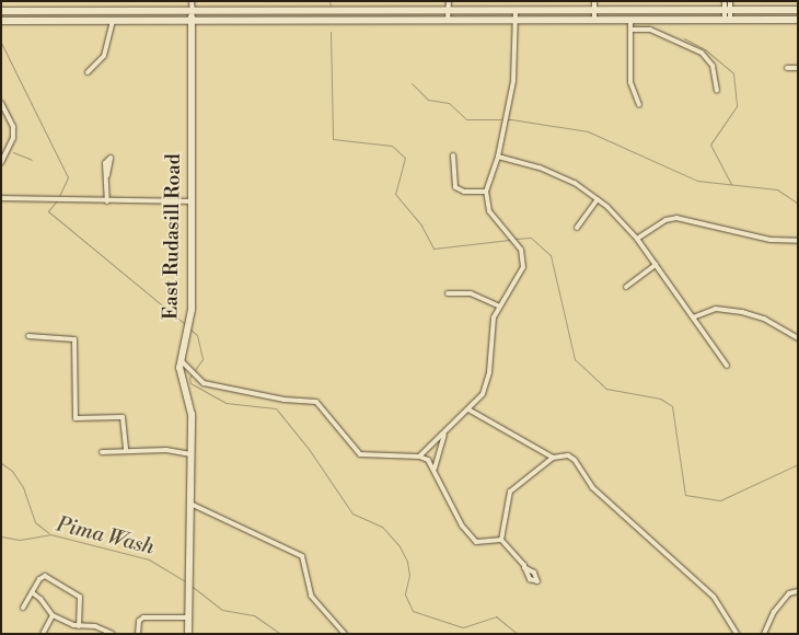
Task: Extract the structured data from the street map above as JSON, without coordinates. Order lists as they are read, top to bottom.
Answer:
{
  "streets": {
    "main road": ["East Rudasill Road"]
  },
  "water": ["Pima Wash"]
}
